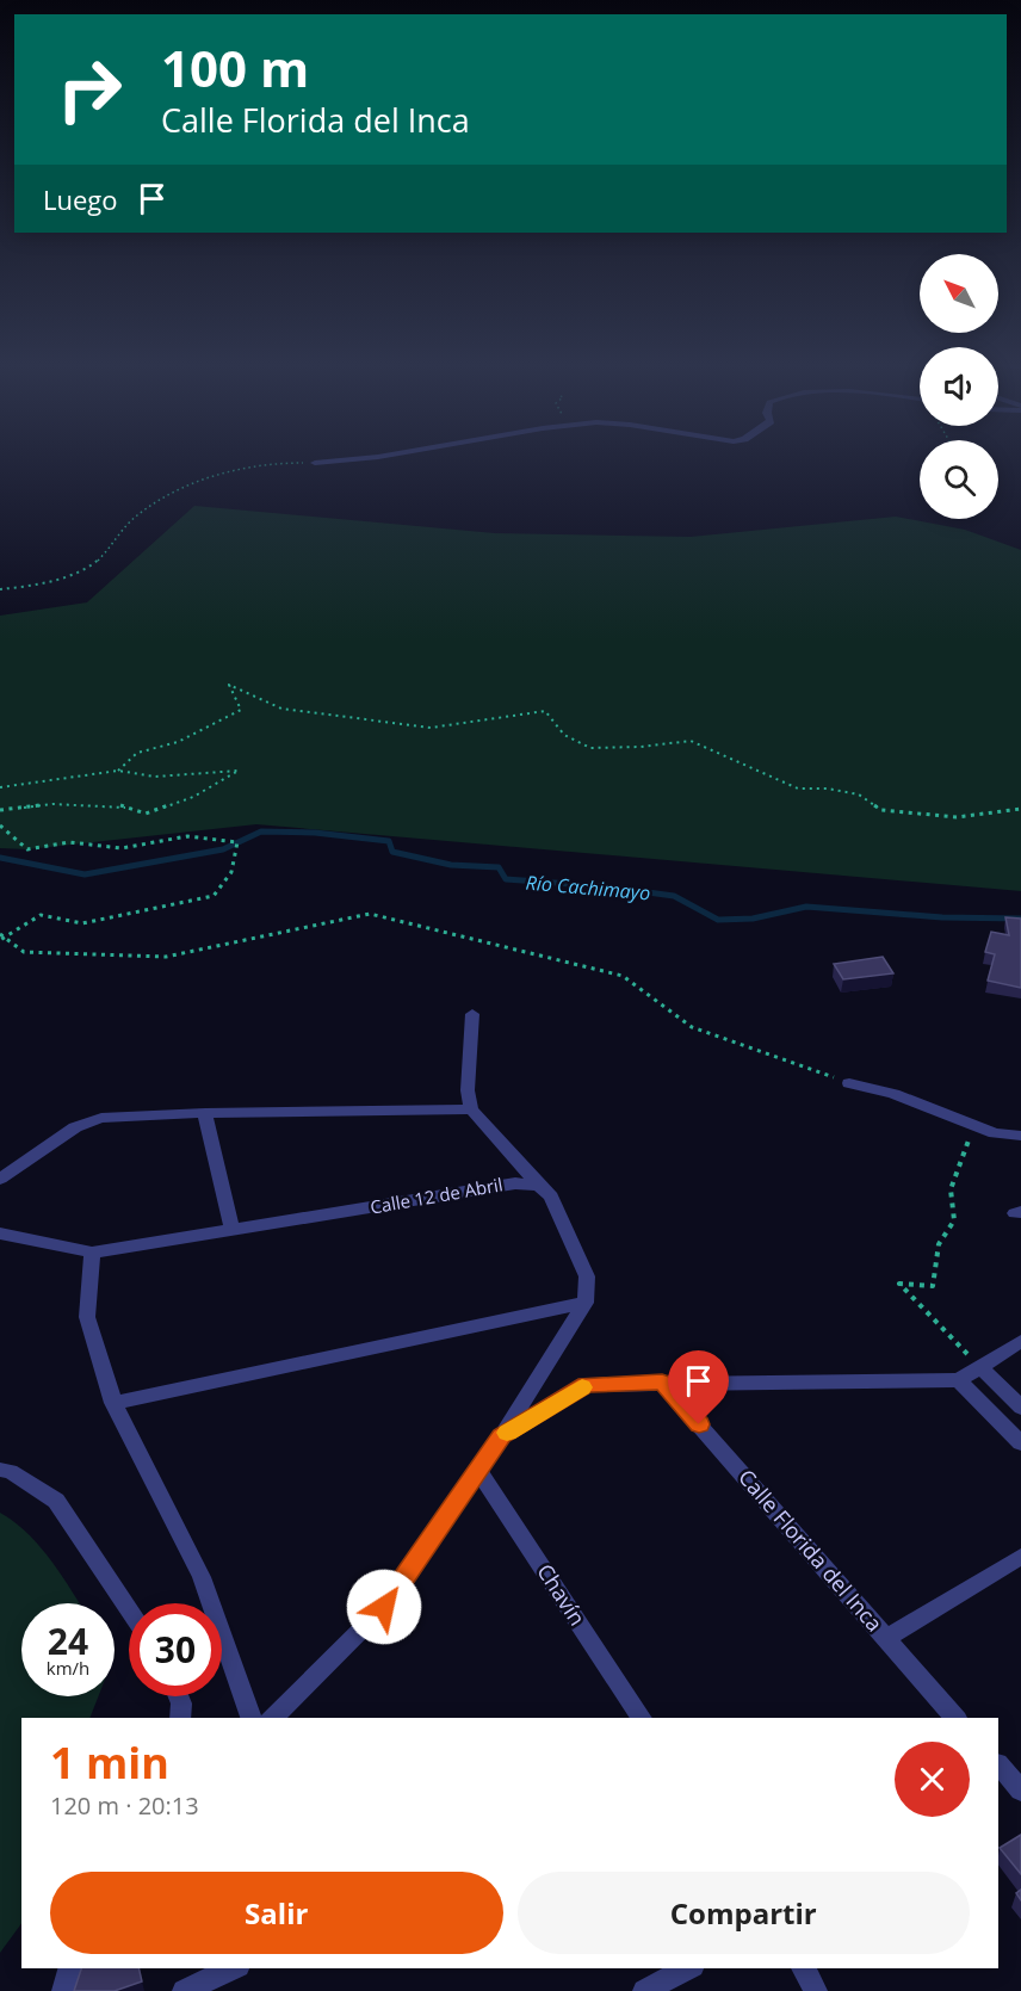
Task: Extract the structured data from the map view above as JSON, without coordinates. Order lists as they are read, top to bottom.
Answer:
{
  "streets": {
    "street": ["Calle 12 de Abril", "Calle Florida del Inca", "Chavín"]
  },
  "water": ["Río Cachimayo"],
  "north": "top left",
  "page": {
    "turn": ["100 m", "Calle Florida del Inca"],
    "then": "Luego",
    "speed": "24 km/h",
    "limit": "30",
    "heading": ["1 min", "120 m · 20:13"],
    "buttons": ["Salir", "Compartir"]
  }
}
